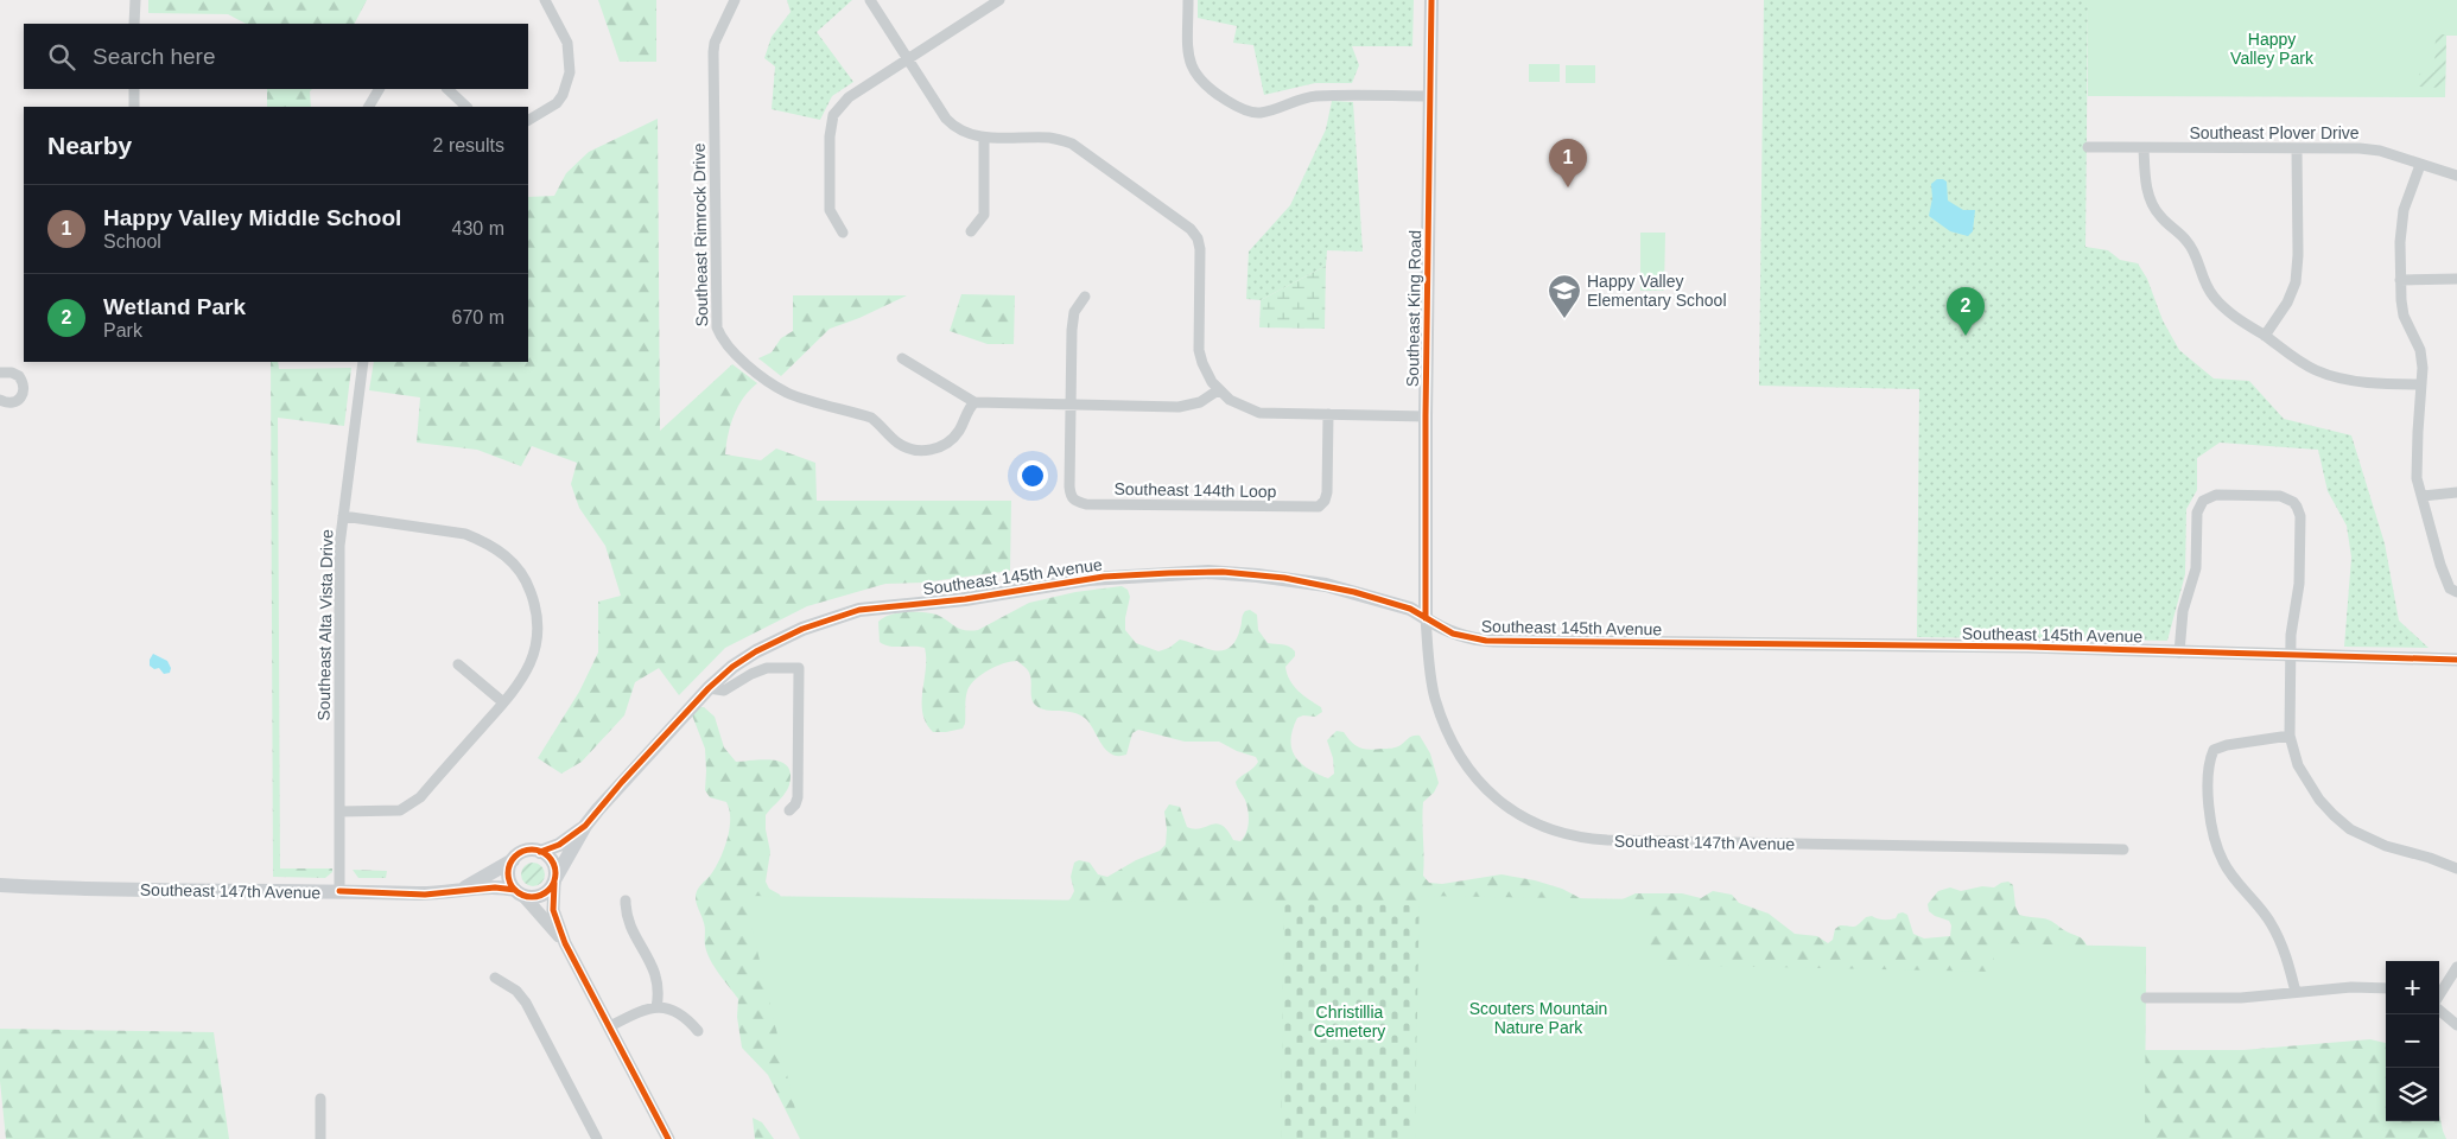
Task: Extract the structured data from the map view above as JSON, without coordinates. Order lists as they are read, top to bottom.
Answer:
{
  "streets": {
    "main road": ["Southeast King Road", "Southeast 145th Avenue", "Southeast 147th Avenue"],
    "street": [
      "Southeast Plover Drive",
      "Southeast Rimrock Drive",
      "Southeast 144th Loop",
      "Southeast Alta Vista Drive"
    ]
  },
  "crossings": [
    ["Southeast King Road", "Southeast 145th Avenue"],
    ["Southeast King Road", "Southeast 147th Avenue"],
    ["Southeast 145th Avenue", "Southeast 147th Avenue"],
    ["Southeast Alta Vista Drive", "Southeast 147th Avenue"]
  ],
  "parks": ["Happy Valley Park", "Scouters Mountain Nature Park", "Christillia Cemetery"],
  "places": {
    "school or university": ["Happy Valley Elementary School"]
  },
  "page": {
    "search": "Search here",
    "heading": ["Nearby", "2 results"],
    "pins": ["1", "2"],
    "list": [
      {
        "mark": "1",
        "name": "Happy Valley Middle School",
        "note": "School",
        "value": "430 m"
      },
      {
        "mark": "2",
        "name": "Wetland Park",
        "note": "Park",
        "value": "670 m"
      }
    ],
    "map_buttons": ["+", "−"]
  }
}
